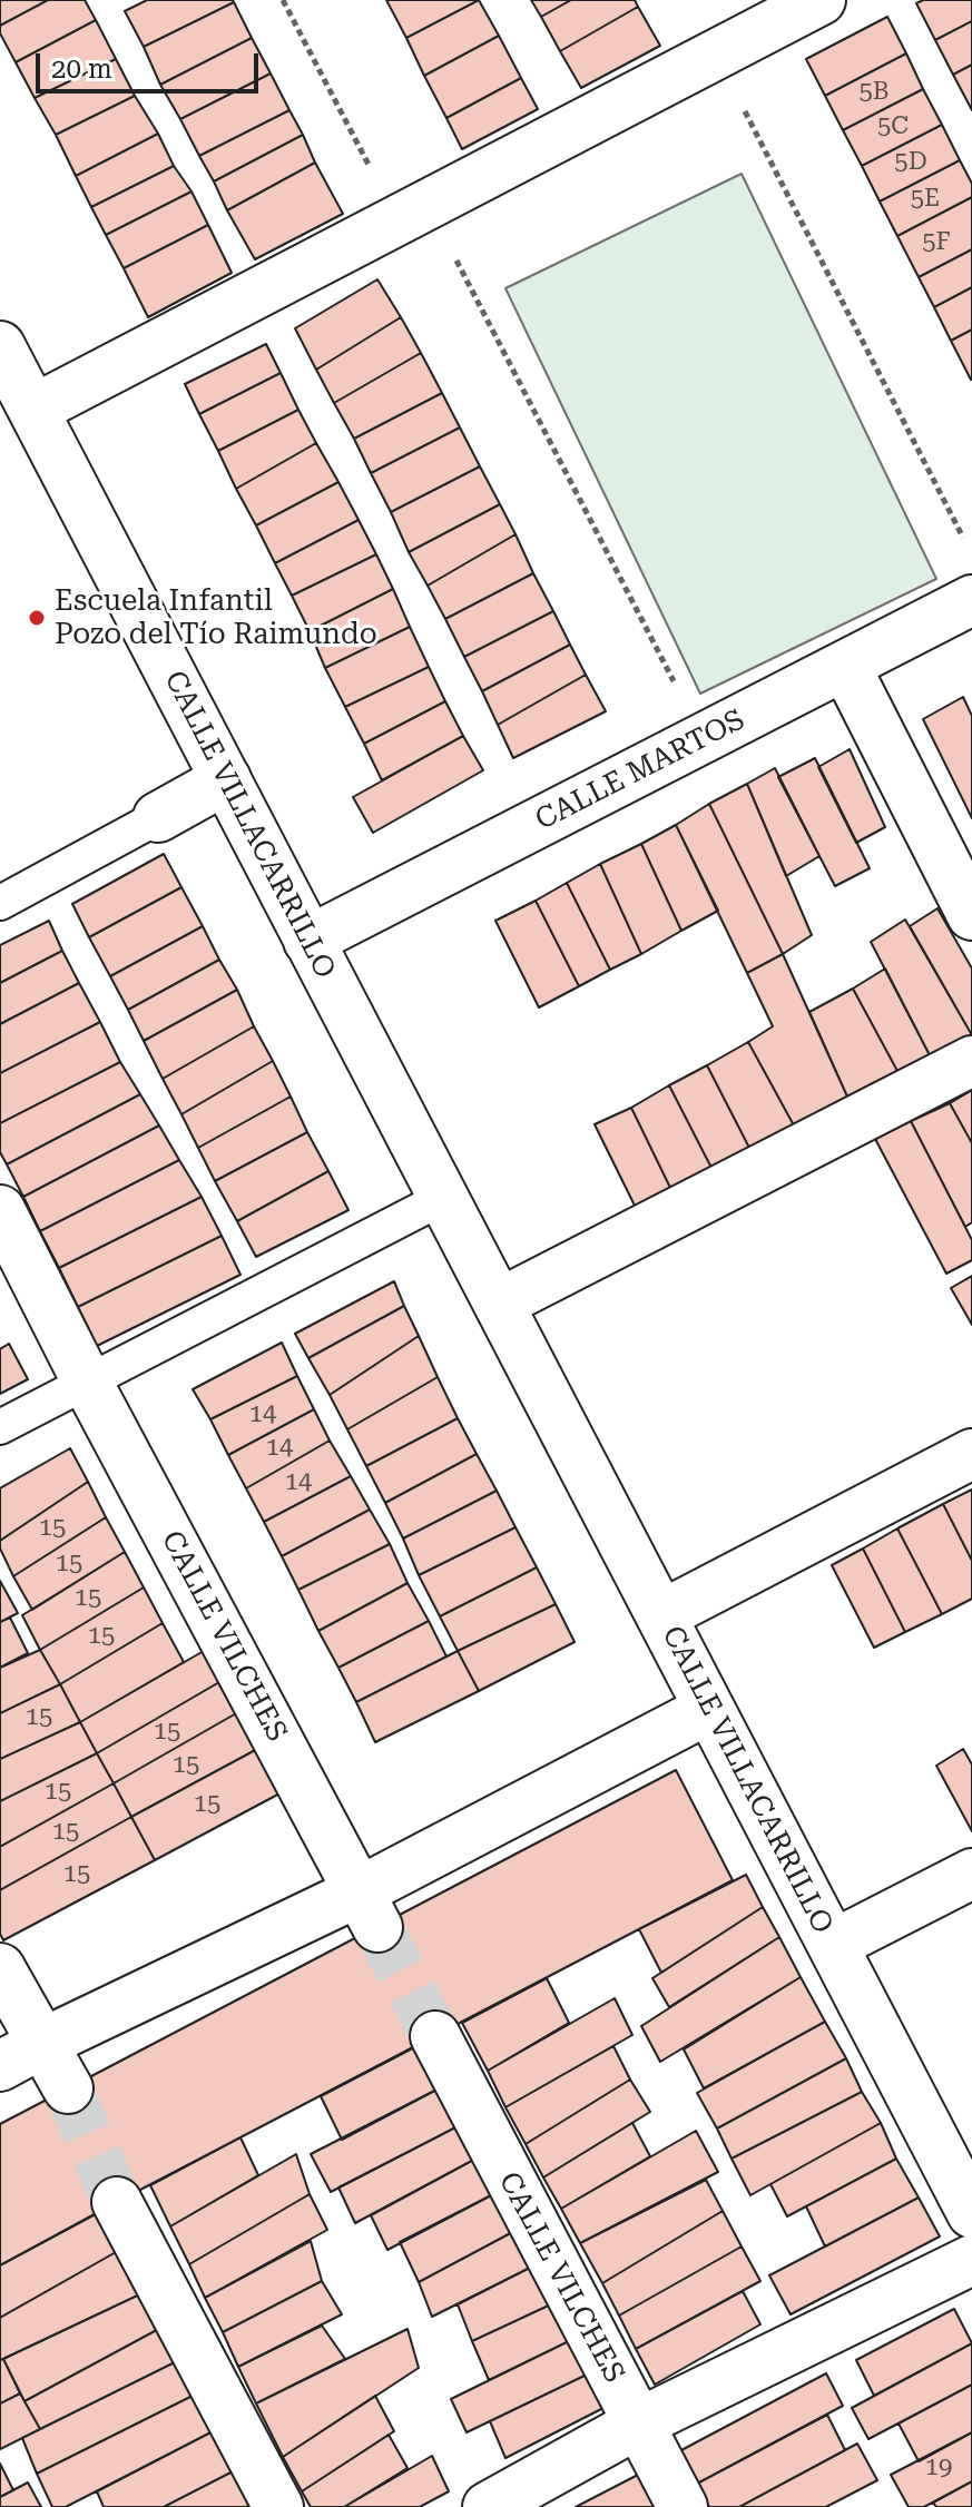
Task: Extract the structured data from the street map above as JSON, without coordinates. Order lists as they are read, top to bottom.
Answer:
{
  "streets": {
    "street": ["CALLE MARTOS", "CALLE VILLACARRILLO", "CALLE VILCHES"]
  },
  "crossings": [
    ["CALLE MARTOS", "CALLE VILLACARRILLO"]
  ],
  "places": ["Escuela Infantil Pozo del Tío Raimundo"],
  "house_numbers": [
    "5B",
    "5C",
    "5D",
    "5E",
    "5F",
    "14",
    "14",
    "14",
    "15",
    "15",
    "15",
    "15",
    "15",
    "15",
    "15",
    "15",
    "15",
    "15",
    "15",
    "19"
  ],
  "scale_bar": "20 m"
}
